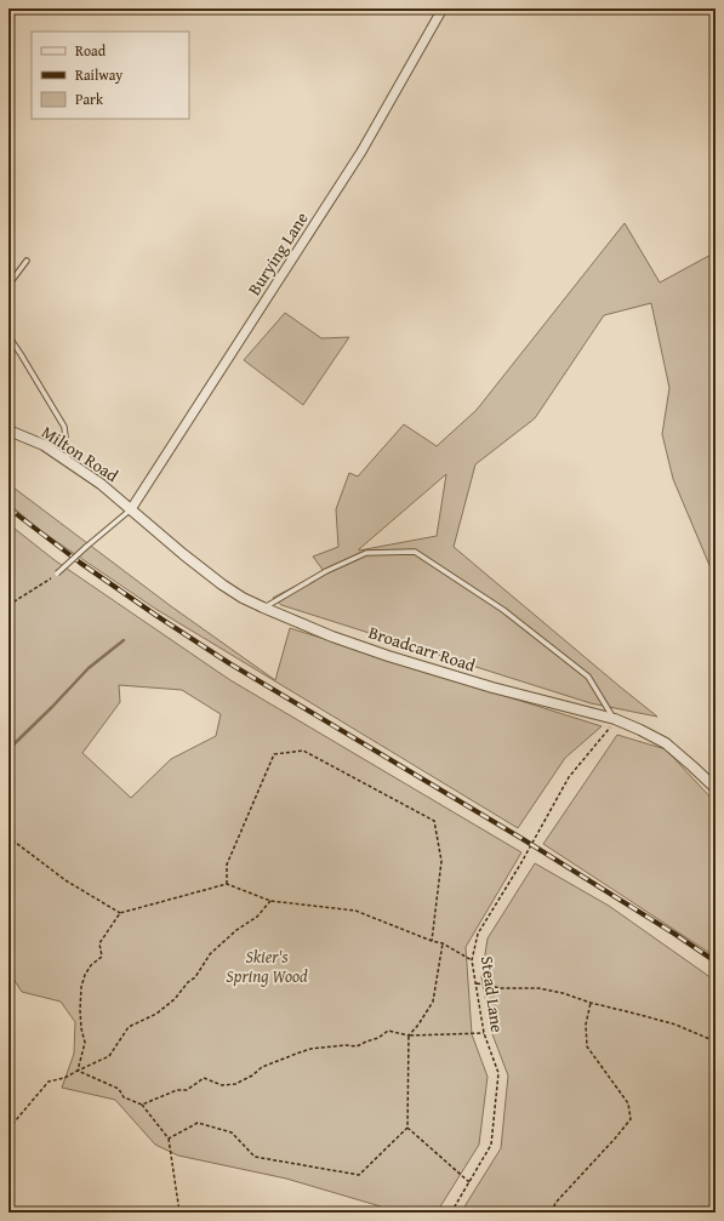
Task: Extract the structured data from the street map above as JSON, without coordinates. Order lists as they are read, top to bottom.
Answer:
{
  "streets": {
    "street": ["Burying Lane", "Milton Road", "Broadcarr Road"],
    "path": ["Stead Lane"]
  },
  "crossings": [
    ["Burying Lane", "Milton Road"],
    ["Burying Lane", "Broadcarr Road"],
    ["Milton Road", "Broadcarr Road"],
    ["Broadcarr Road", "Stead Lane"]
  ],
  "parks": ["Skier's Spring Wood"],
  "legend": ["Road", "Railway", "Park"]
}
